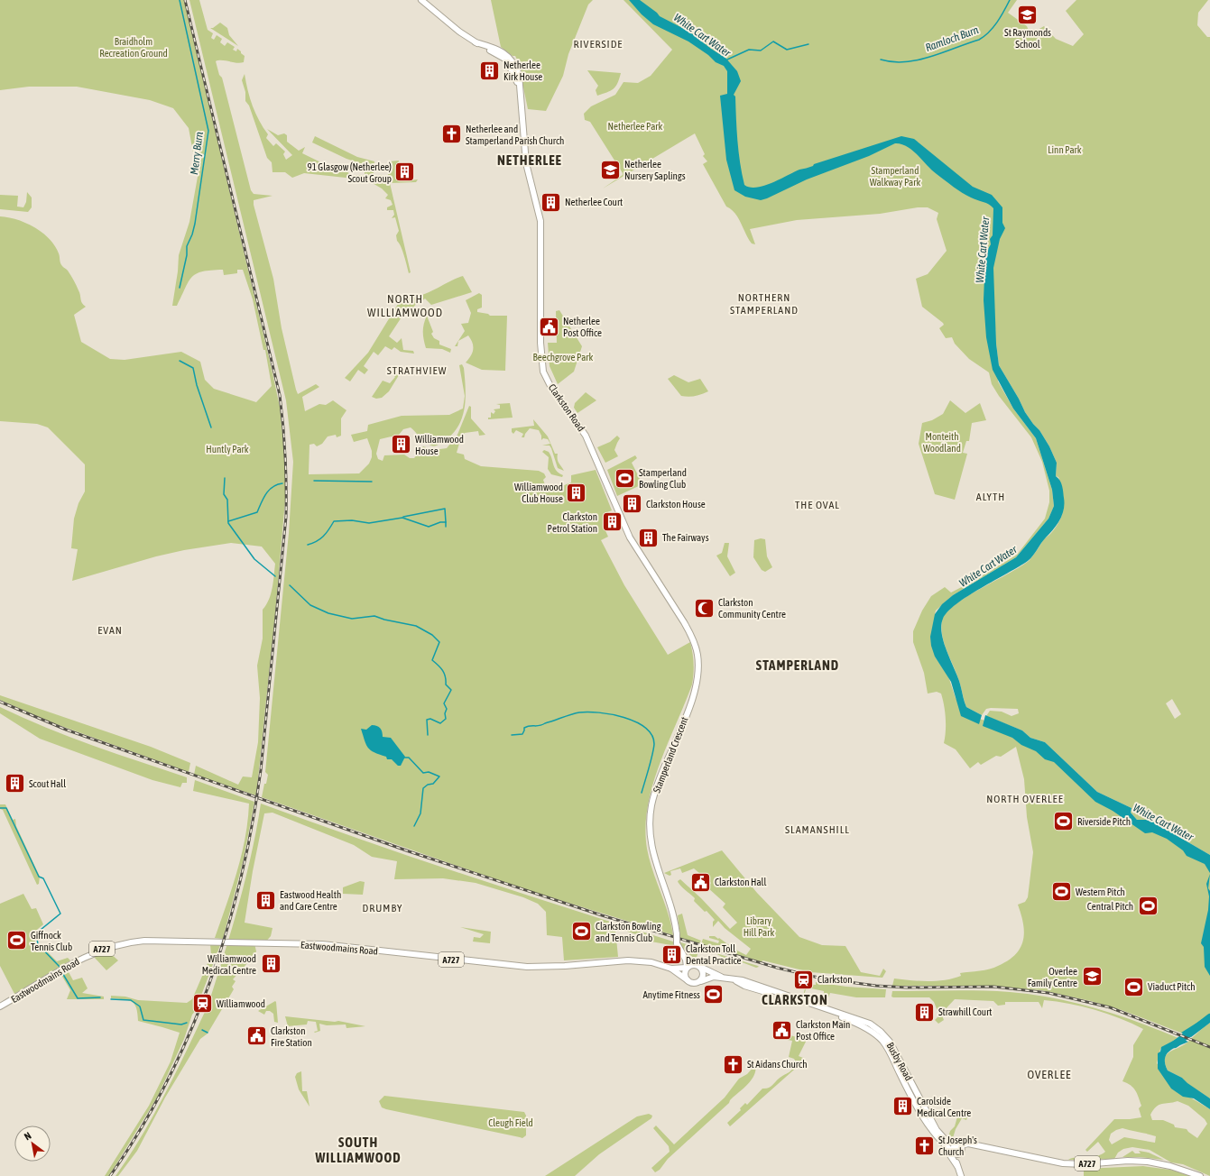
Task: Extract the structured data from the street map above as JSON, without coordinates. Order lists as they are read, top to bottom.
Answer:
{
  "streets": {
    "main road": [
      "Clarkston Road",
      "Stamperland Crescent",
      "Eastwoodmains Road",
      "A727",
      "Busby Road"
    ]
  },
  "crossings": [
    ["Clarkston Road", "Stamperland Crescent"],
    ["Eastwoodmains Road", "Busby Road"]
  ],
  "districts": [
    "RIVERSIDE",
    "NETHERLEE",
    "NORTHERN STAMPERLAND",
    "NORTH WILLIAMWOOD",
    "STRATHVIEW",
    "ALYTH",
    "THE OVAL",
    "EVAN",
    "STAMPERLAND",
    "NORTH OVERLEE",
    "SLAMANSHILL",
    "DRUMBY",
    "CLARKSTON",
    "OVERLEE",
    "SOUTH WILLIAMWOOD"
  ],
  "water": ["White Cart Water", "Ramloch Burn", "Merry Burn"],
  "parks": [
    "Braidholm Recreation Ground",
    "Netherlee Park",
    "Linn Park",
    "Stamperland Walkway Park",
    "Beechgrove Park",
    "Monteith Woodland",
    "Huntly Park",
    "Library Hill Park",
    "Cleugh Field"
  ],
  "places": {
    "school or university": ["St Raymonds School", "Netherlee Nursery Saplings", "Overlee Family Centre"],
    "building": [
      "Netherlee Kirk House",
      "91 Glasgow (Netherlee) Scout Group",
      "Netherlee Court",
      "Williamwood House",
      "Williamwood Club House",
      "Clarkston House",
      "Clarkston Petrol Station",
      "The Fairways",
      "Scout Hall",
      "Eastwood Health and Care Centre",
      "Clarkston Toll Dental Practice",
      "Williamwood Medical Centre",
      "Strawhill Court",
      "Carolside Medical Centre"
    ],
    "church": ["Netherlee and Stamperland Parish Church", "St Aidans Church", "St Joseph's Church"],
    "public building": [
      "Netherlee Post Office",
      "Clarkston Hall",
      "Clarkston Main Post Office",
      "Clarkston Fire Station"
    ],
    "sports": [
      "Stamperland Bowling Club",
      "Riverside Pitch",
      "Western Pitch",
      "Central Pitch",
      "Clarkston Bowling and Tennis Club",
      "Giffnock Tennis Club",
      "Viaduct Pitch",
      "Anytime Fitness"
    ],
    "mosque": ["Clarkston Community Centre"],
    "station": ["Clarkston", "Williamwood"]
  },
  "north": "top left"
}
